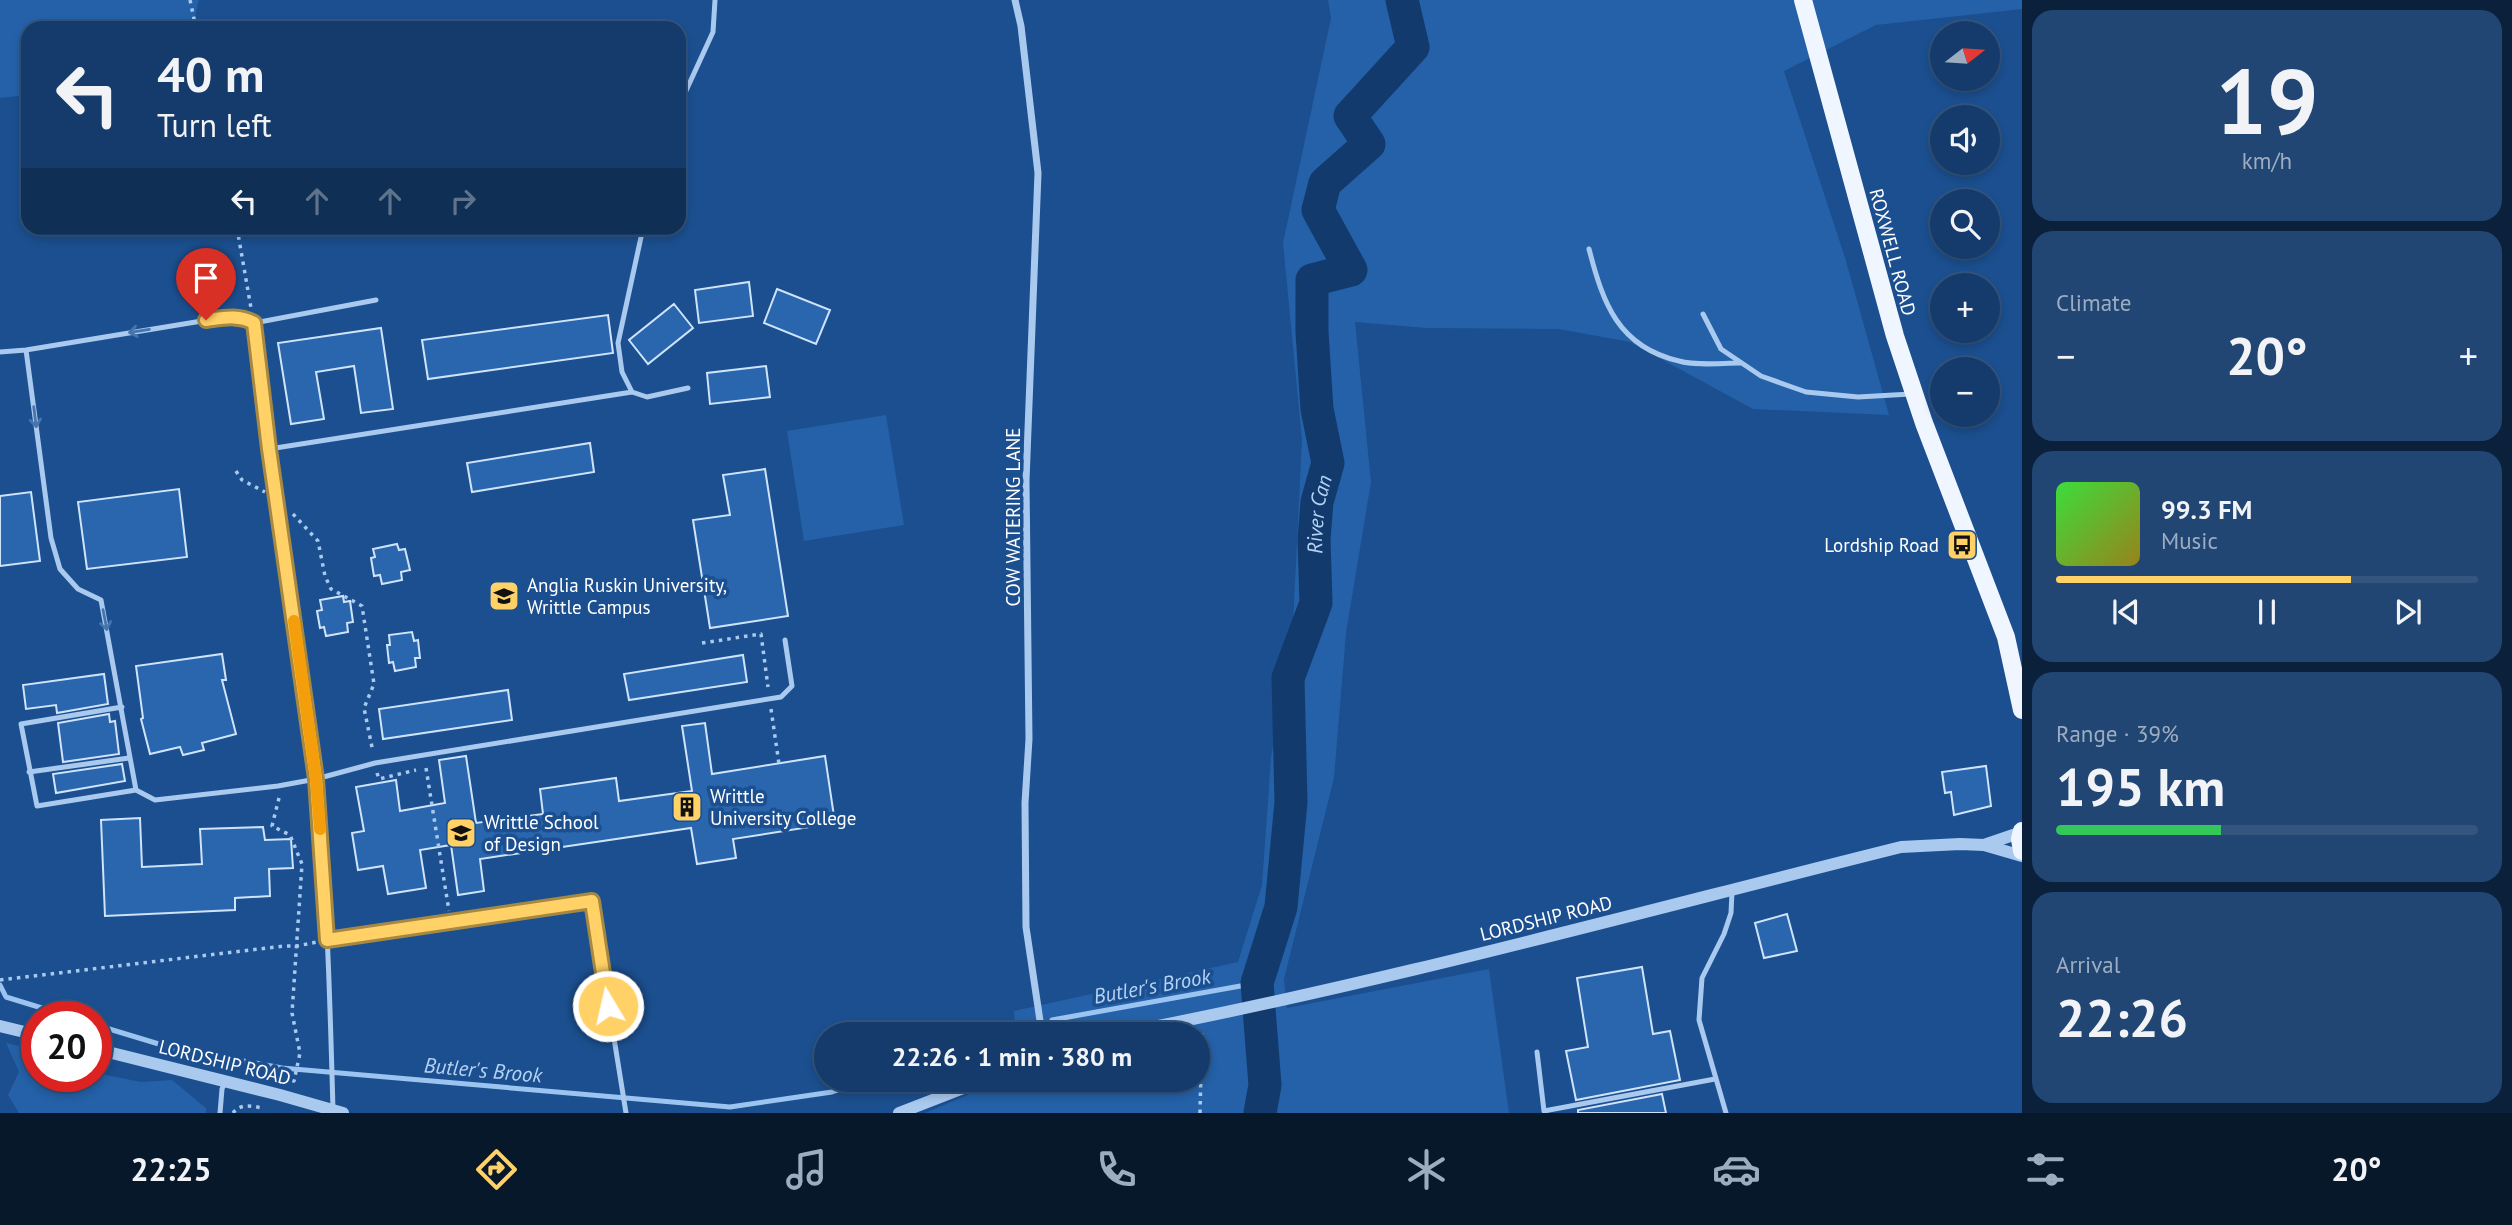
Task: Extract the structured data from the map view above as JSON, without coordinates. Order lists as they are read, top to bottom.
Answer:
{
  "streets": {
    "main road": ["ROXWELL ROAD"],
    "street": ["COW WATERING LANE", "LORDSHIP ROAD"]
  },
  "water": ["River Can", "Butler's Brook"],
  "places": {
    "bus stop": ["Lordship Road"],
    "school or university": ["Anglia Ruskin University, Writtle Campus", "Writtle School of Design"],
    "building": ["Writtle University College"]
  },
  "north": "right",
  "page": {
    "tile": [
      ["19", "km/h"],
      "Climate",
      ["Range · 39%", "195 km"],
      ["Arrival", "22:26"]
    ],
    "map_buttons": ["+", "−"],
    "turn": ["40 m", "Turn left"],
    "heat": ["−", "20°", "+"],
    "song": ["99.3 FM", "Music"],
    "limit": "20",
    "trip": "22:26 · 1 min · 380 m",
    "tabs": ["22:25", "20°"]
  }
}
